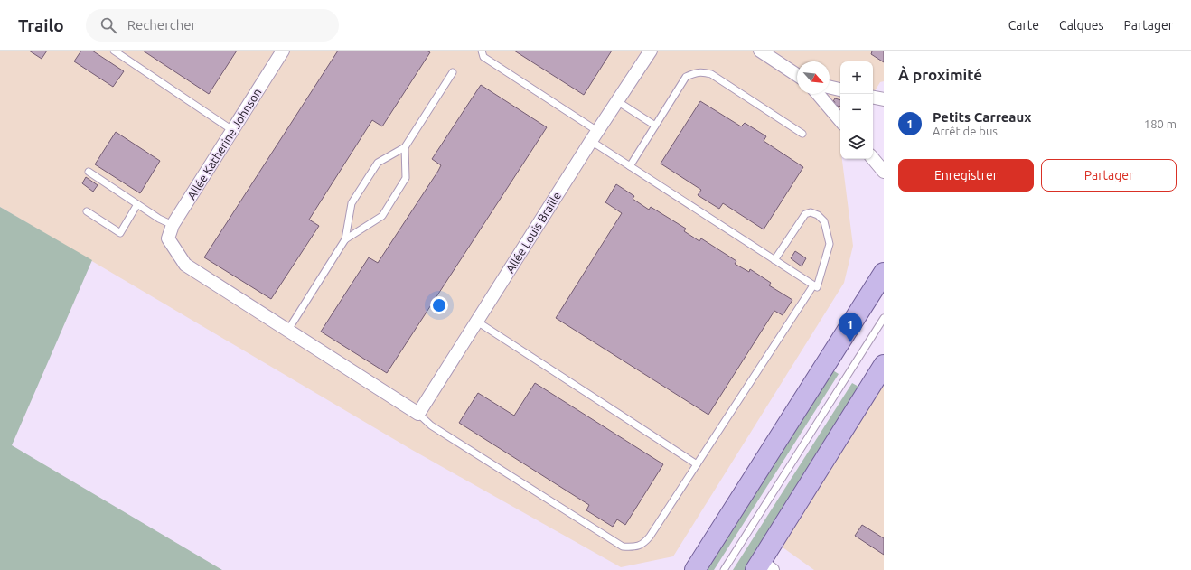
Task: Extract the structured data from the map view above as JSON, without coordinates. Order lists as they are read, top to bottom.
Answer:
{
  "streets": {
    "street": ["Allée Katherine Johnson", "Allée Louis Braille"]
  },
  "north": "bottom right",
  "page": {
    "header": "Trailo",
    "search": "Rechercher",
    "nav": ["Carte", "Calques", "Partager"],
    "heading": "À proximité",
    "map_buttons": ["+", "−"],
    "list": [
      {
        "mark": "1",
        "name": "Petits Carreaux",
        "note": "Arrêt de bus",
        "value": "180 m"
      }
    ],
    "buttons": ["Enregistrer", "Partager"],
    "pins": "1"
  }
}
